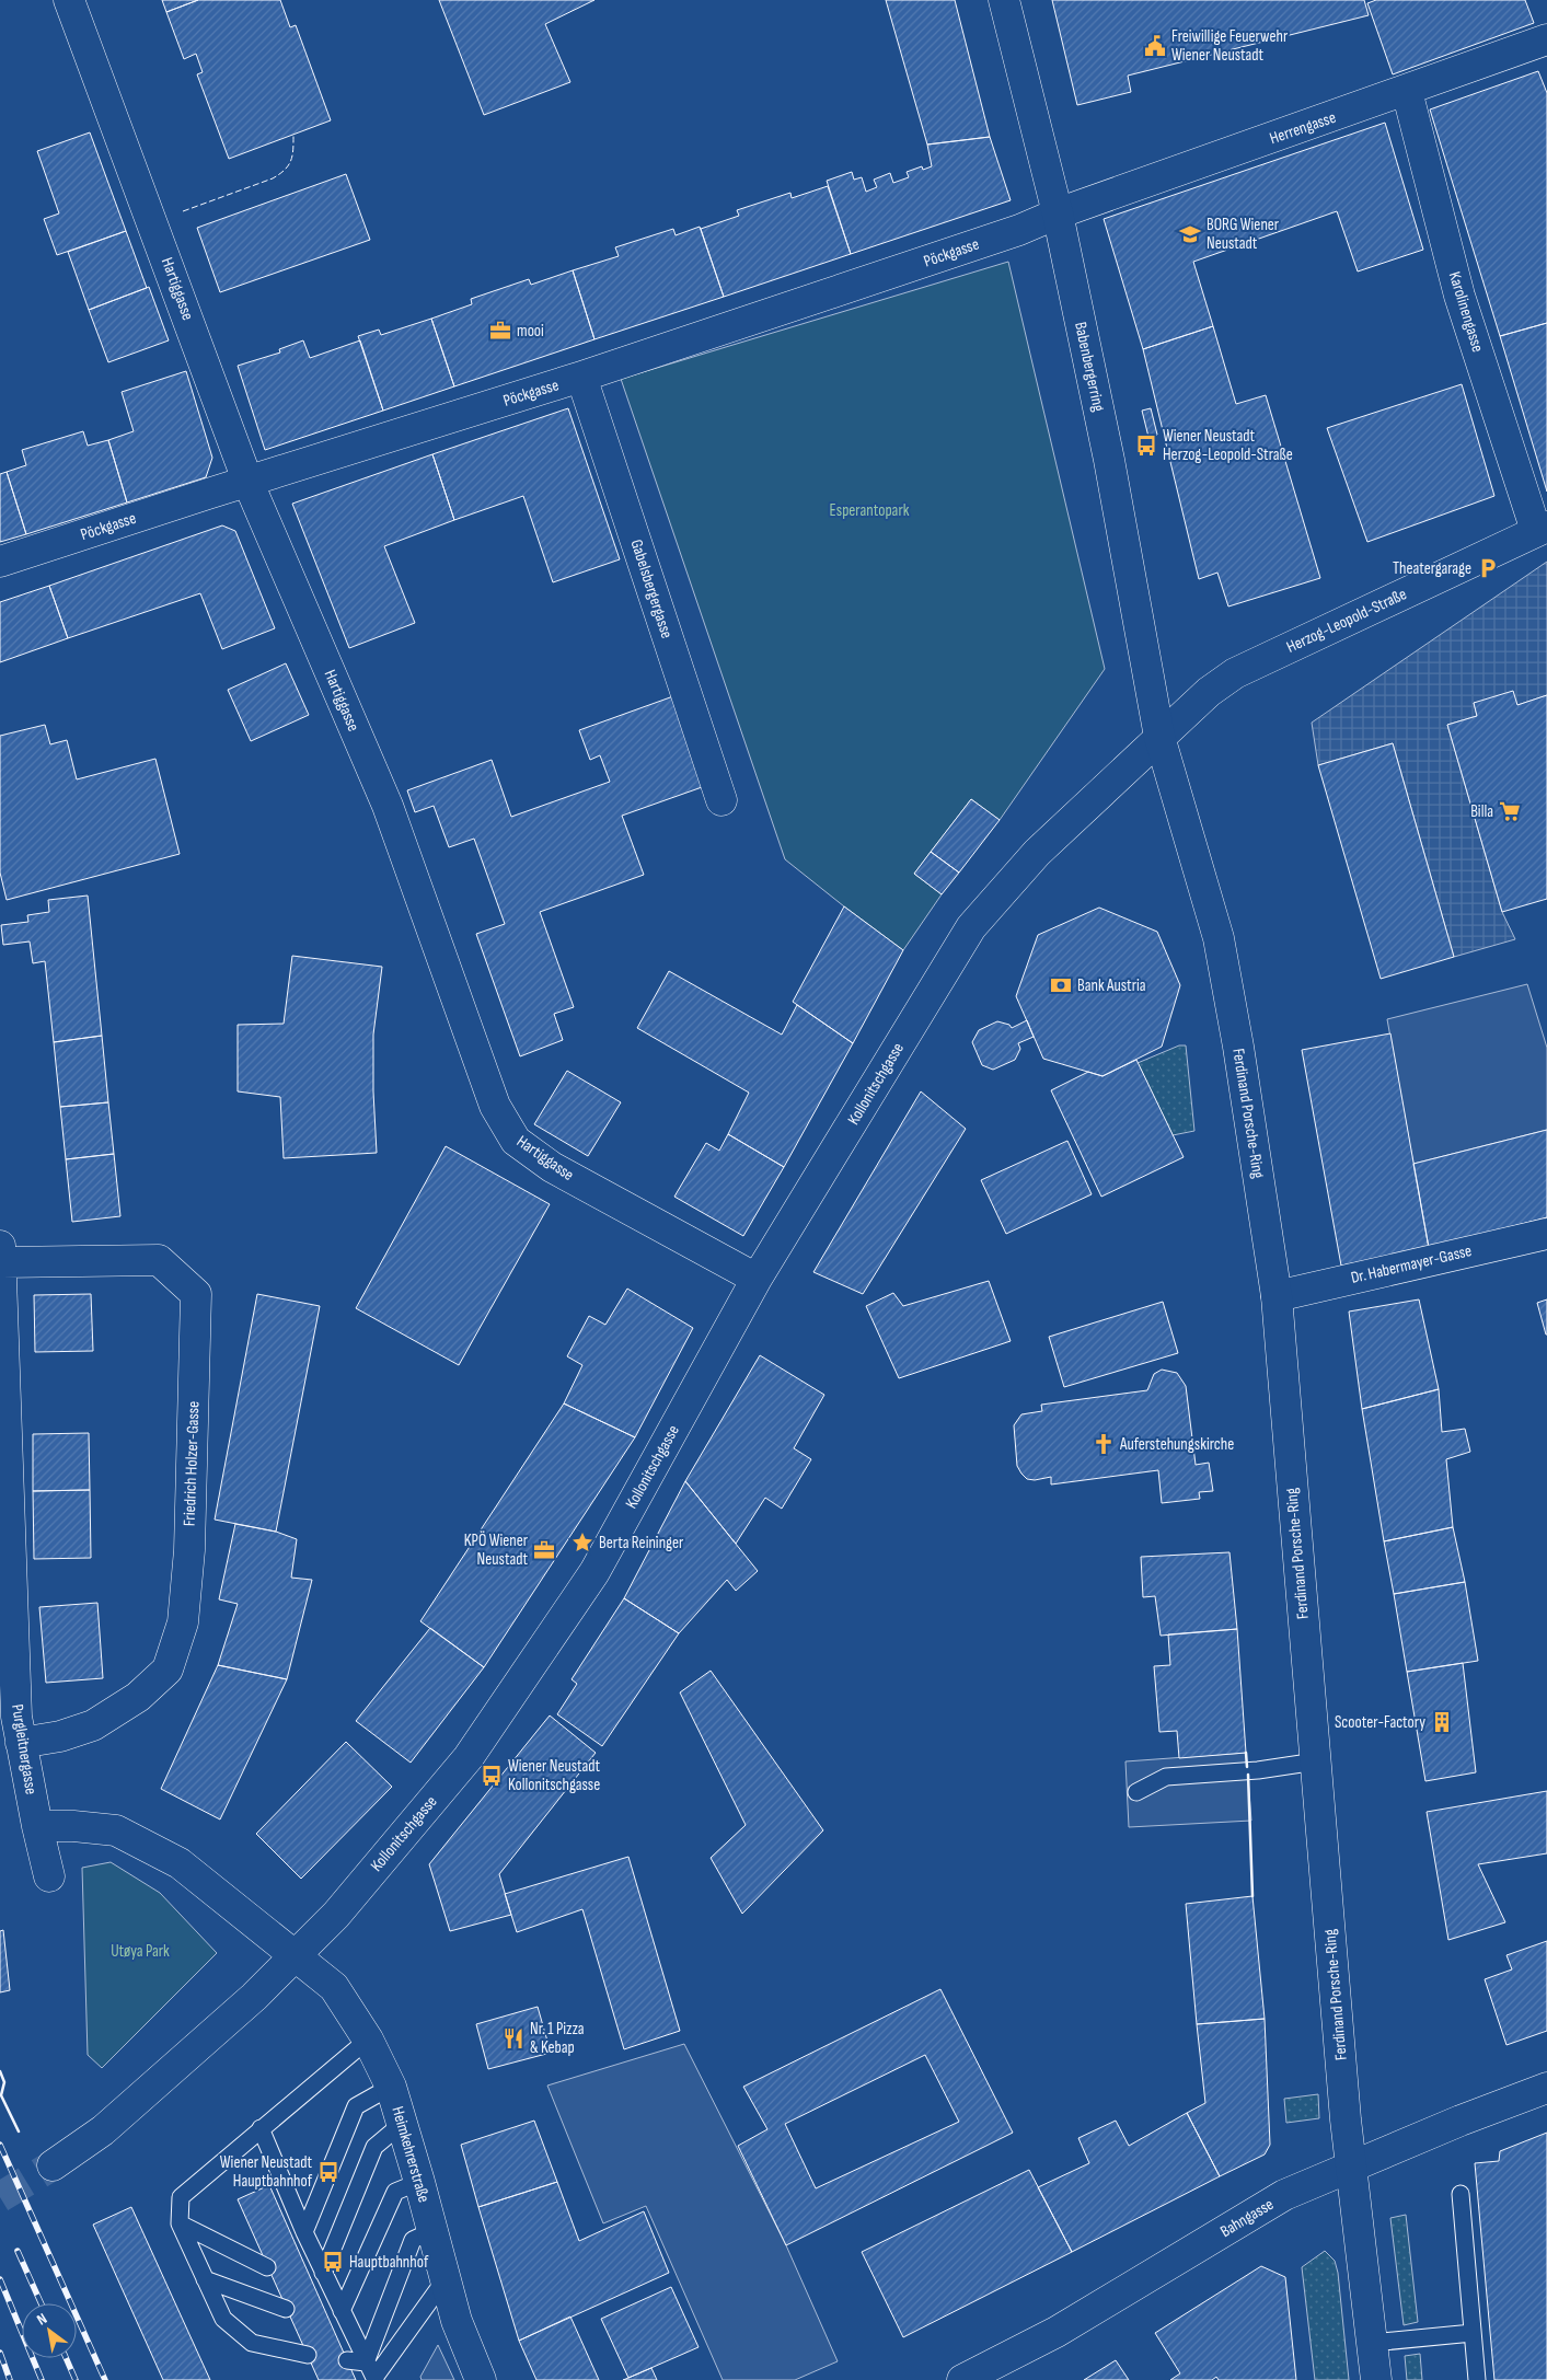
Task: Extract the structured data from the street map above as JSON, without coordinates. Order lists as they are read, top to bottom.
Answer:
{
  "streets": {
    "street": [
      "Herrengasse",
      "Pöckgasse",
      "Hartiggasse",
      "Karolinengasse",
      "Babenbergerring",
      "Gabelsbergergasse",
      "Herzog-Leopold-Straße",
      "Kollonitschgasse",
      "Ferdinand Porsche-Ring",
      "Dr. Habermayer-Gasse",
      "Friedrich Holzer-Gasse",
      "Purgleitnergasse",
      "Heimkehrerstraße",
      "Bahngasse"
    ]
  },
  "crossings": [
    ["Herrengasse", "Pöckgasse"],
    ["Herrengasse", "Karolinengasse"],
    ["Herrengasse", "Babenbergerring"],
    ["Pöckgasse", "Hartiggasse"],
    ["Pöckgasse", "Babenbergerring"],
    ["Pöckgasse", "Gabelsbergergasse"],
    ["Hartiggasse", "Kollonitschgasse"],
    ["Karolinengasse", "Herzog-Leopold-Straße"],
    ["Babenbergerring", "Herzog-Leopold-Straße"],
    ["Babenbergerring", "Kollonitschgasse"],
    ["Babenbergerring", "Ferdinand Porsche-Ring"],
    ["Herzog-Leopold-Straße", "Kollonitschgasse"],
    ["Herzog-Leopold-Straße", "Ferdinand Porsche-Ring"],
    ["Kollonitschgasse", "Ferdinand Porsche-Ring"],
    ["Kollonitschgasse", "Heimkehrerstraße"],
    ["Ferdinand Porsche-Ring", "Dr. Habermayer-Gasse"],
    ["Ferdinand Porsche-Ring", "Bahngasse"],
    ["Friedrich Holzer-Gasse", "Purgleitnergasse"]
  ],
  "parks": ["Esperantopark", "Utøya Park"],
  "places": {
    "public building": ["Freiwillige Feuerwehr Wiener Neustadt"],
    "school or university": ["BORG Wiener Neustadt"],
    "office": ["mooi", "KPÖ Wiener Neustadt"],
    "bus stop": [
      "Wiener Neustadt Herzog-Leopold-Straße",
      "Wiener Neustadt Kollonitschgasse",
      "Wiener Neustadt Hauptbahnhof",
      "Hauptbahnhof"
    ],
    "parking": ["Theatergarage"],
    "supermarket": ["Billa"],
    "bank": ["Bank Austria"],
    "church": ["Auferstehungskirche"],
    "place": ["Berta Reininger"],
    "building": ["Scooter-Factory"],
    "restaurant": ["Nr. 1 Pizza & Kebap"]
  },
  "north": "top left"
}
